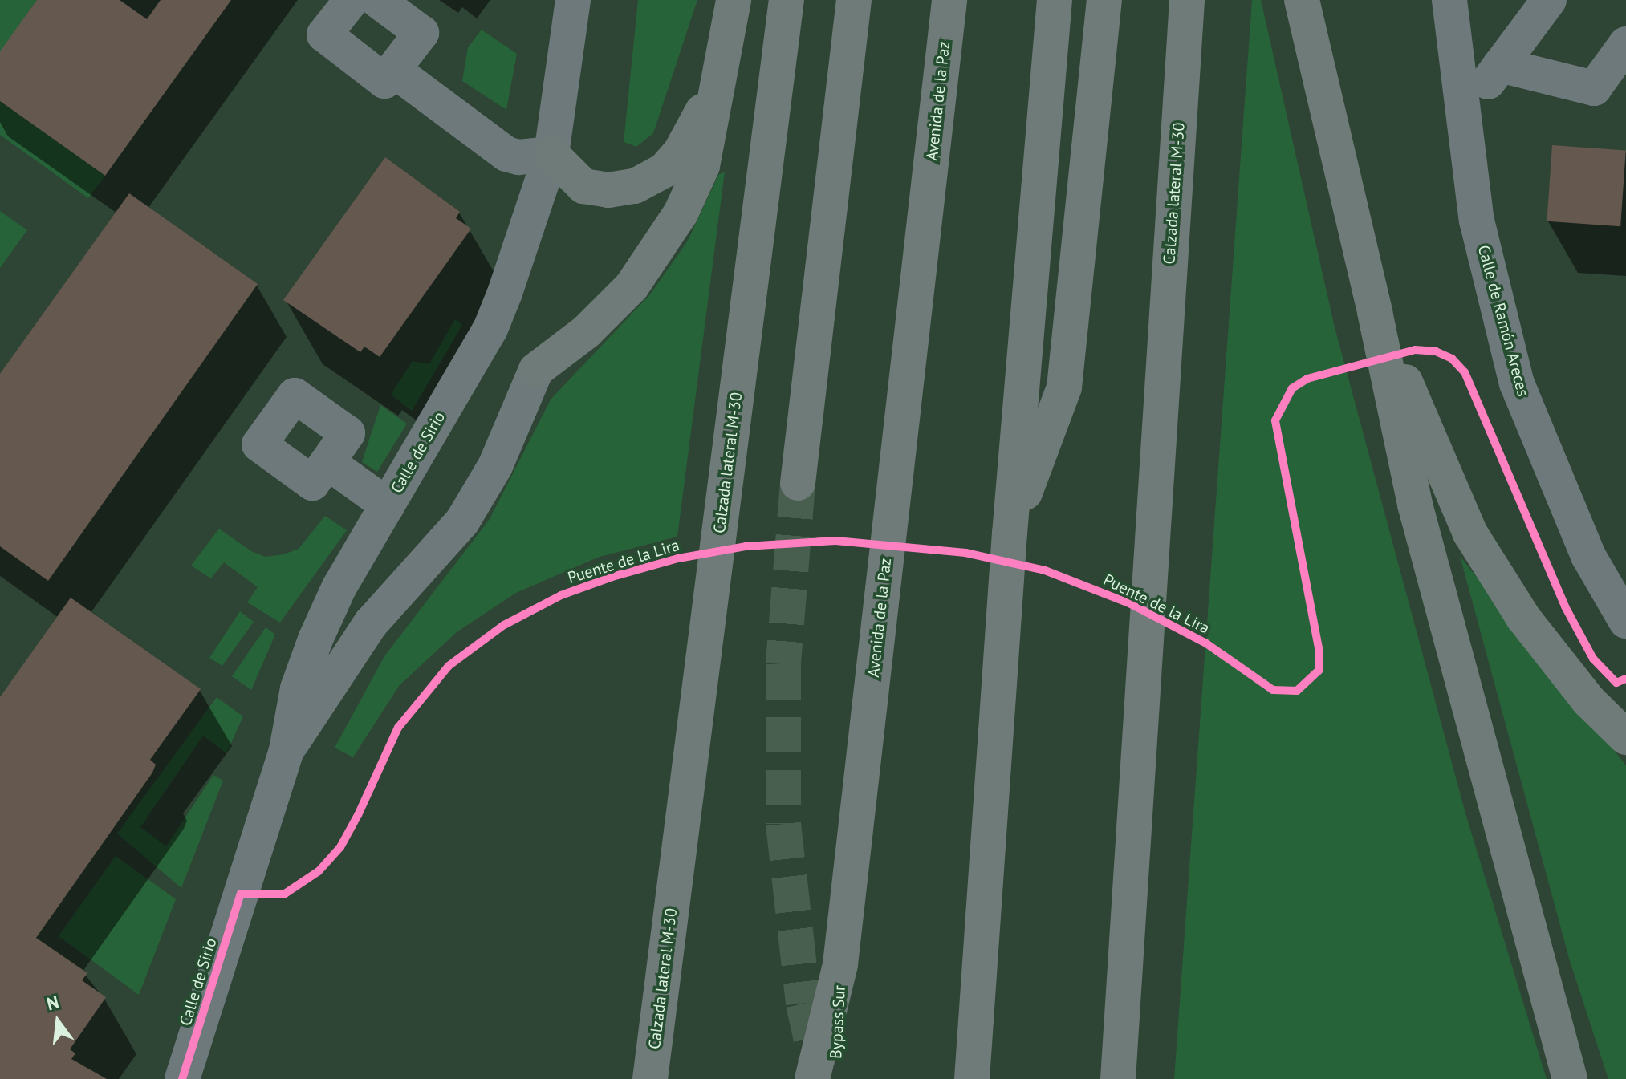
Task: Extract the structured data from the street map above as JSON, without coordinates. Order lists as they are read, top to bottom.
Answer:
{
  "streets": {
    "highway": ["Avenida de la Paz", "Calzada lateral M-30", "Bypass Sur"],
    "street": ["Calle de Ramón Areces", "Calle de Sirio"],
    "cycle path": ["Puente de la Lira"]
  },
  "crossings": [
    ["Avenida de la Paz", "Bypass Sur"]
  ],
  "north": "top"
}
